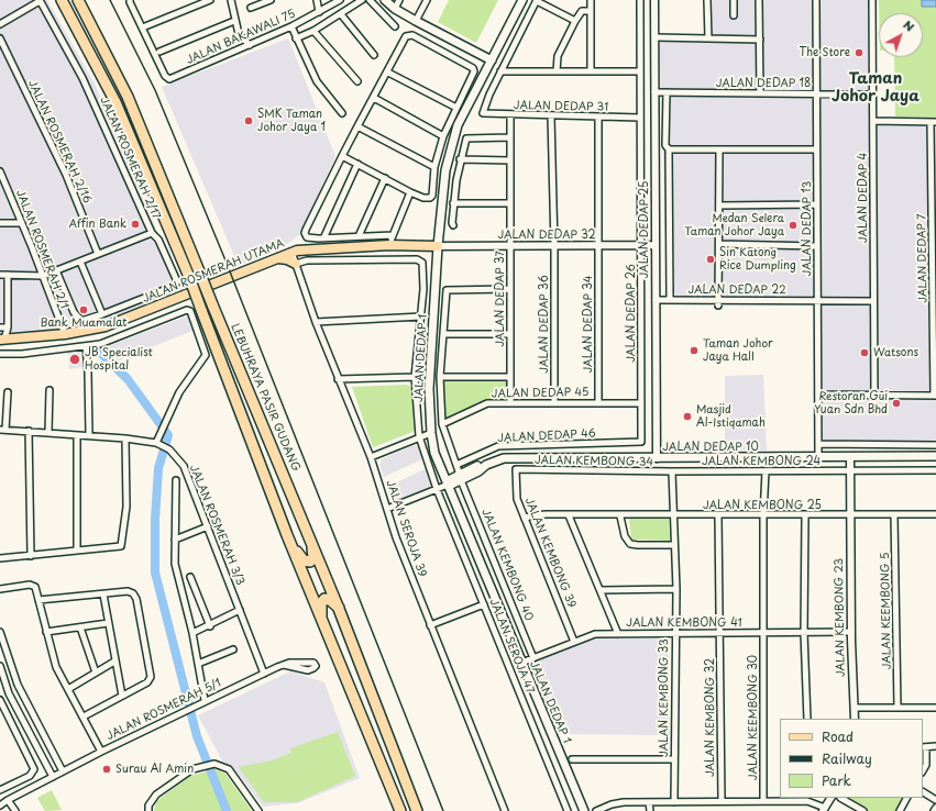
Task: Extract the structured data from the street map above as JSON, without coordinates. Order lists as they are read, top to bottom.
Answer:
{
  "streets": {
    "highway": ["LEBUHRAYA PASIR GUDANG"],
    "main road": ["JALAN ROSMERAH UTAMA", "JALAN DEDAP 1", "JALAN DEDAP 10"],
    "street": [
      "JALAN BAKAWALI 75",
      "JALAN DEDAP 18",
      "JALAN DEDAP 31",
      "JALAN ROSMERAH 2/16",
      "JALAN ROSMERAH 2/17",
      "JALAN DEDAP 4",
      "JALAN DEDAP 13",
      "JALAN DEDAP 25",
      "JALAN DEDAP 32",
      "JALAN ROSMERAH 2/1",
      "JALAN DEDAP 7",
      "JALAN DEDAP 22",
      "JALAN DEDAP 37",
      "JALAN DEDAP 26",
      "JALAN DEDAP 36",
      "JALAN DEDAP 34",
      "JALAN DEDAP 45",
      "JALAN DEDAP 46",
      "JALAN KEMBONG 34",
      "JALAN KEMBONG 24",
      "JALAN KEMBONG 25",
      "JALAN ROSMERAH 3/3",
      "JALAN SEROJA 39",
      "JALAN KEMBONG 39",
      "JALAN KEMBONG 40",
      "JALAN KEEMBONG 5",
      "JALAN KEMBONG 23",
      "JALAN KEMBONG 41",
      "JALAN SEROJA 47",
      "JALAN KEMBONG 33",
      "JALAN ROSMERAH 5/1",
      "JALAN KEMBONG 32",
      "JALAN KEEMBONG 30"
    ]
  },
  "crossings": [
    ["JALAN DEDAP 18", "JALAN DEDAP 4"],
    ["JALAN DEDAP 18", "JALAN DEDAP 13"],
    ["JALAN DEDAP 18", "JALAN DEDAP 25"],
    ["JALAN DEDAP 31", "JALAN DEDAP 37"],
    ["JALAN DEDAP 31", "JALAN DEDAP 26"],
    ["JALAN DEDAP 31", "JALAN DEDAP 36"],
    ["JALAN DEDAP 31", "JALAN DEDAP 34"],
    ["JALAN DEDAP 4", "JALAN DEDAP 22"],
    ["JALAN DEDAP 13", "JALAN DEDAP 22"],
    ["JALAN DEDAP 13", "JALAN DEDAP 10"],
    ["JALAN DEDAP 25", "JALAN DEDAP 32"],
    ["JALAN DEDAP 25", "JALAN DEDAP 22"],
    ["JALAN DEDAP 25", "JALAN DEDAP 10"],
    ["JALAN DEDAP 32", "JALAN ROSMERAH UTAMA"],
    ["JALAN DEDAP 32", "JALAN DEDAP 37"],
    ["JALAN DEDAP 32", "JALAN DEDAP 26"],
    ["JALAN DEDAP 32", "JALAN DEDAP 36"],
    ["JALAN DEDAP 32", "JALAN DEDAP 34"],
    ["JALAN DEDAP 32", "JALAN DEDAP 1"],
    ["JALAN ROSMERAH 2/1", "JALAN ROSMERAH UTAMA"],
    ["JALAN ROSMERAH UTAMA", "JALAN DEDAP 1"],
    ["JALAN ROSMERAH UTAMA", "JALAN SEROJA 39"],
    ["JALAN DEDAP 37", "JALAN DEDAP 45"],
    ["JALAN DEDAP 37", "JALAN KEMBONG 40"],
    ["JALAN DEDAP 26", "JALAN DEDAP 45"],
    ["JALAN DEDAP 26", "JALAN DEDAP 46"],
    ["JALAN DEDAP 36", "JALAN DEDAP 45"],
    ["JALAN DEDAP 34", "JALAN DEDAP 45"],
    ["JALAN DEDAP 1", "JALAN DEDAP 10"],
    ["JALAN DEDAP 1", "JALAN KEMBONG 41"],
    ["JALAN DEDAP 45", "JALAN KEMBONG 40"],
    ["JALAN DEDAP 46", "JALAN KEMBONG 40"],
    ["JALAN DEDAP 10", "JALAN KEMBONG 40"],
    ["JALAN DEDAP 10", "JALAN KEMBONG 23"],
    ["JALAN KEMBONG 34", "JALAN KEMBONG 24"],
    ["JALAN KEMBONG 34", "JALAN KEMBONG 39"],
    ["JALAN KEMBONG 34", "JALAN KEMBONG 33"],
    ["JALAN KEMBONG 24", "JALAN KEMBONG 23"],
    ["JALAN KEMBONG 24", "JALAN KEMBONG 33"],
    ["JALAN KEMBONG 24", "JALAN KEEMBONG 30"],
    ["JALAN KEMBONG 25", "JALAN KEMBONG 39"],
    ["JALAN KEMBONG 25", "JALAN KEEMBONG 5"],
    ["JALAN KEMBONG 25", "JALAN KEMBONG 23"],
    ["JALAN KEMBONG 25", "JALAN KEMBONG 33"],
    ["JALAN KEMBONG 25", "JALAN KEMBONG 32"],
    ["JALAN KEMBONG 25", "JALAN KEEMBONG 30"],
    ["JALAN ROSMERAH 3/3", "JALAN ROSMERAH 5/1"],
    ["JALAN SEROJA 39", "JALAN SEROJA 47"],
    ["JALAN KEMBONG 39", "JALAN KEMBONG 41"],
    ["JALAN KEMBONG 40", "JALAN KEMBONG 41"],
    ["JALAN KEMBONG 23", "JALAN KEMBONG 41"],
    ["JALAN KEMBONG 41", "JALAN KEMBONG 33"],
    ["JALAN KEMBONG 41", "JALAN KEMBONG 32"],
    ["JALAN KEMBONG 41", "JALAN KEEMBONG 30"]
  ],
  "districts": ["Taman Johor Jaya"],
  "places": [
    "The Store",
    "SMK Taman Johor Jaya 1",
    "Affin Bank",
    "Medan Selera Taman Johor Jaya",
    "Sin Katong Rice Dumpling",
    "Bank Muamalat",
    "Taman Johor Jaya Hall",
    "Watsons",
    "JB Specialist Hospital",
    "Restoran Gui Yuan Sdn Bhd",
    "Masjid Al-Istiqamah",
    "Surau Al Amin"
  ],
  "legend": ["Road", "Railway", "Park"],
  "north": "top right"
}
